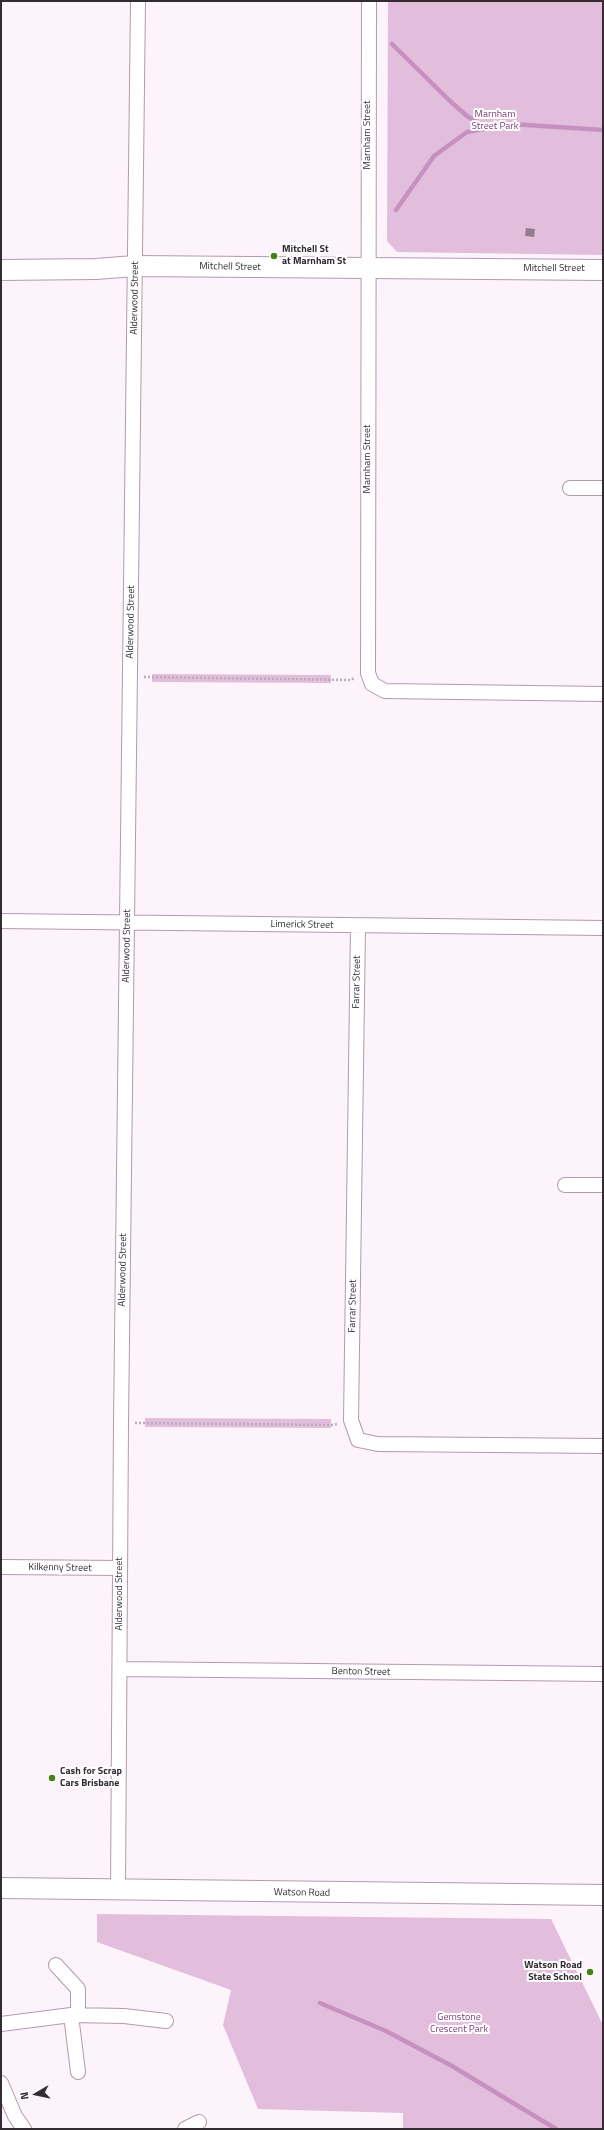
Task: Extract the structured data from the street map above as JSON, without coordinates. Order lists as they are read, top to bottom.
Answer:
{
  "streets": {
    "street": [
      "Marnham Street",
      "Mitchell Street",
      "Alderwood Street",
      "Limerick Street",
      "Farrar Street",
      "Kilkenny Street",
      "Benton Street",
      "Watson Road"
    ]
  },
  "crossings": [
    ["Marnham Street", "Mitchell Street"],
    ["Mitchell Street", "Alderwood Street"],
    ["Alderwood Street", "Limerick Street"],
    ["Alderwood Street", "Kilkenny Street"],
    ["Alderwood Street", "Benton Street"],
    ["Alderwood Street", "Watson Road"],
    ["Limerick Street", "Farrar Street"]
  ],
  "parks": ["Marnham Street Park", "Gemstone Crescent Park"],
  "places": ["Mitchell St at Marnham St", "Cash for Scrap Cars Brisbane", "Watson Road State School"],
  "north": "left"
}
